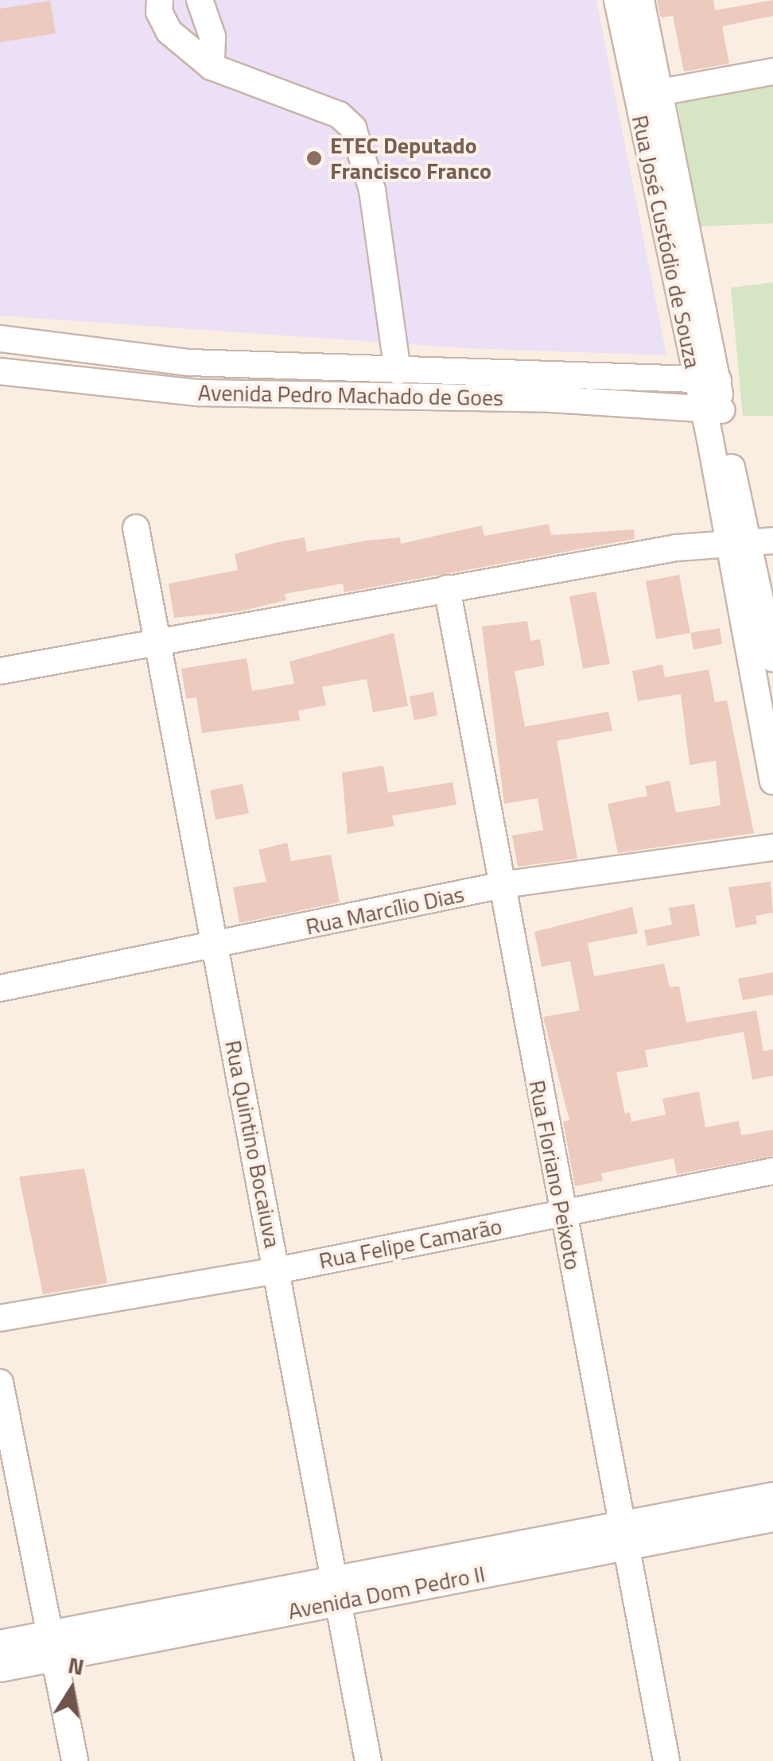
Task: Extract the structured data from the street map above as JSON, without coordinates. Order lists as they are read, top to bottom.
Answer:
{
  "streets": {
    "street": [
      "Rua José Custódio de Souza",
      "Avenida Pedro Machado de Goes",
      "Rua Marcílio Dias",
      "Rua Quintino Bocaiuva",
      "Rua Floriano Peixoto",
      "Rua Felipe Camarão",
      "Avenida Dom Pedro II"
    ]
  },
  "crossings": [
    ["Rua José Custódio de Souza", "Avenida Pedro Machado de Goes"],
    ["Rua Marcílio Dias", "Rua Quintino Bocaiuva"],
    ["Rua Marcílio Dias", "Rua Floriano Peixoto"],
    ["Rua Quintino Bocaiuva", "Rua Felipe Camarão"],
    ["Rua Quintino Bocaiuva", "Avenida Dom Pedro II"],
    ["Rua Floriano Peixoto", "Rua Felipe Camarão"],
    ["Rua Floriano Peixoto", "Avenida Dom Pedro II"]
  ],
  "places": ["ETEC Deputado Francisco Franco"],
  "north": "top"
}
